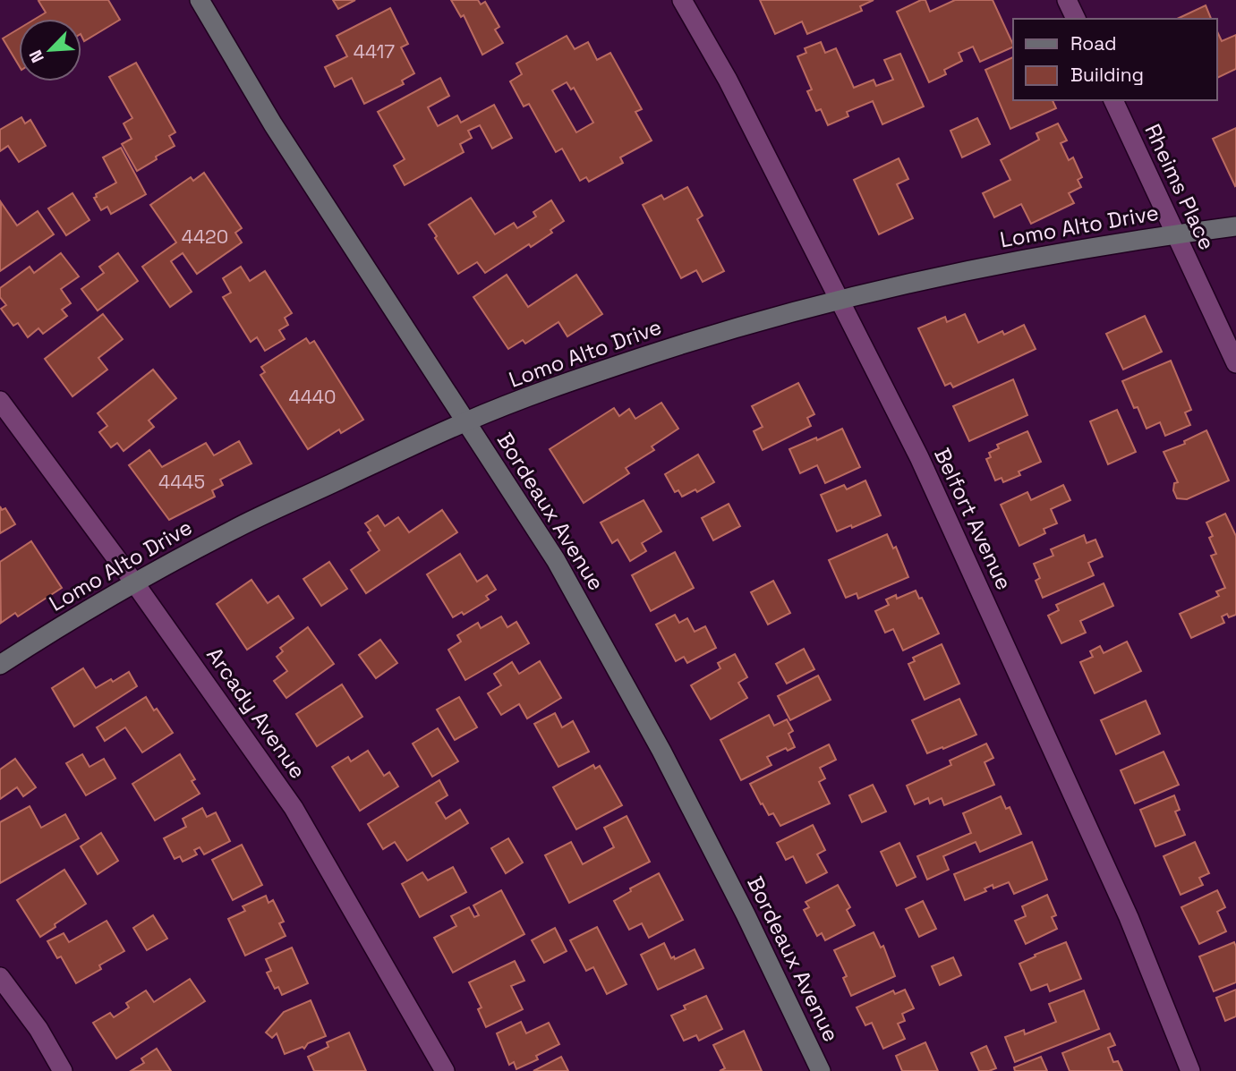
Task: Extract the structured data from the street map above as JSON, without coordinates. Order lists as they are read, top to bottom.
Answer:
{
  "streets": {
    "street": [
      "Rheims Place",
      "Lomo Alto Drive",
      "Bordeaux Avenue",
      "Belfort Avenue",
      "Arcady Avenue"
    ]
  },
  "crossings": [
    ["Rheims Place", "Lomo Alto Drive"],
    ["Lomo Alto Drive", "Bordeaux Avenue"],
    ["Lomo Alto Drive", "Belfort Avenue"],
    ["Lomo Alto Drive", "Arcady Avenue"]
  ],
  "house_numbers": [
    "4417",
    "4420",
    "4440",
    "4445"
  ],
  "legend": ["Road", "Building"],
  "north": "bottom left"
}
